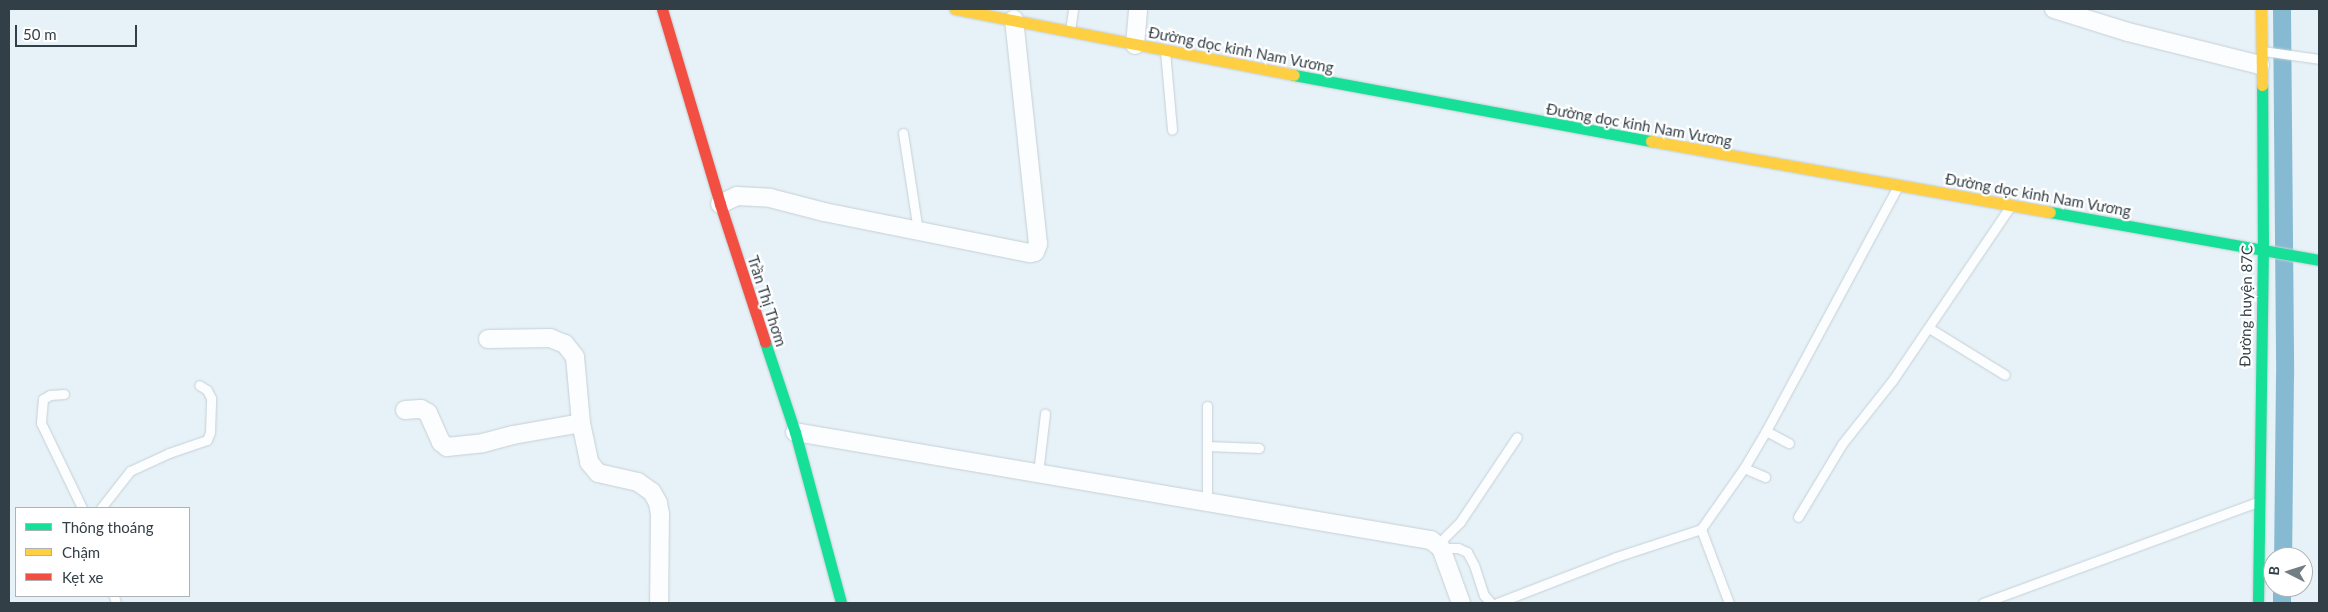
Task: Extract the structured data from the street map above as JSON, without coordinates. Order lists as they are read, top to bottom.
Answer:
{
  "streets": {
    "street": ["Đường dọc kinh Nam Vương", "Trần Thị Thơm", "Đường huyện 87C"]
  },
  "crossings": [
    ["Đường dọc kinh Nam Vương", "Đường huyện 87C"]
  ],
  "legend": ["Thông thoáng", "Chậm", "Kẹt xe"],
  "scale_bar": "50 m",
  "north": "left"
}
